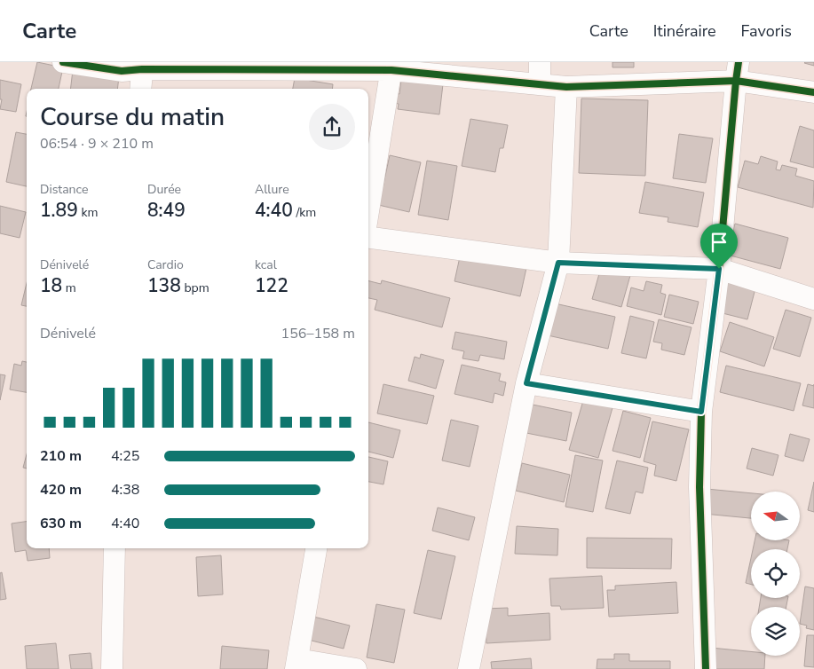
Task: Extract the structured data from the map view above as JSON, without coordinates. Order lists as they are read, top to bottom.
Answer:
{
  "north": "left",
  "page": {
    "header": "Carte",
    "nav": ["Carte", "Itinéraire", "Favoris"],
    "heading": ["Course du matin", "06:54 · 9 × 210 m"],
    "stats": [
      ["Distance", "1.89 km"],
      ["Durée", "8:49"],
      ["Allure", "4:40 /km"],
      ["Dénivelé", "18 m"],
      ["Cardio", "138 bpm"],
      ["kcal", "122"]
    ],
    "chart": ["Dénivelé", "156–158 m"],
    "list": [
      {
        "name": "210 m",
        "note": "4:25"
      },
      {
        "name": "420 m",
        "note": "4:38"
      },
      {
        "name": "630 m",
        "note": "4:40"
      }
    ]
  }
}
